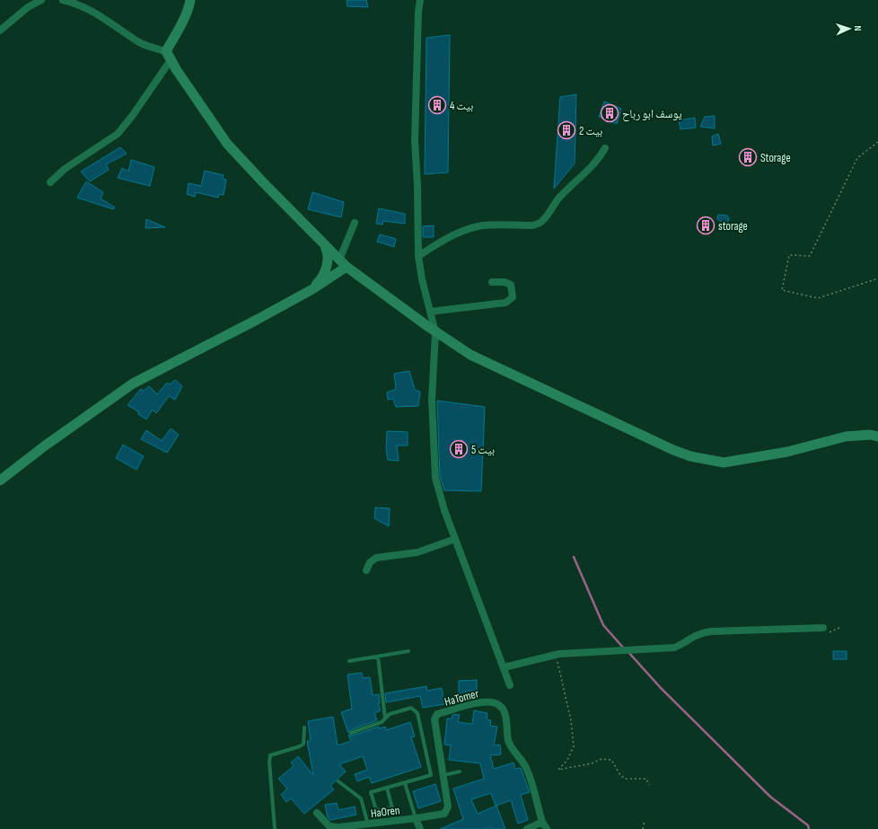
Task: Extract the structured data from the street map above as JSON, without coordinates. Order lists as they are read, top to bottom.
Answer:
{
  "streets": {
    "street": ["HaTomer", "HaOren"]
  },
  "crossings": [
    ["HaTomer", "HaOren"]
  ],
  "places": {
    "building": [
      "بيت 4",
      "يوسف ابو رباح",
      "بيت 2",
      "Storage",
      "storage",
      "بيت 5"
    ]
  },
  "north": "right"
}
